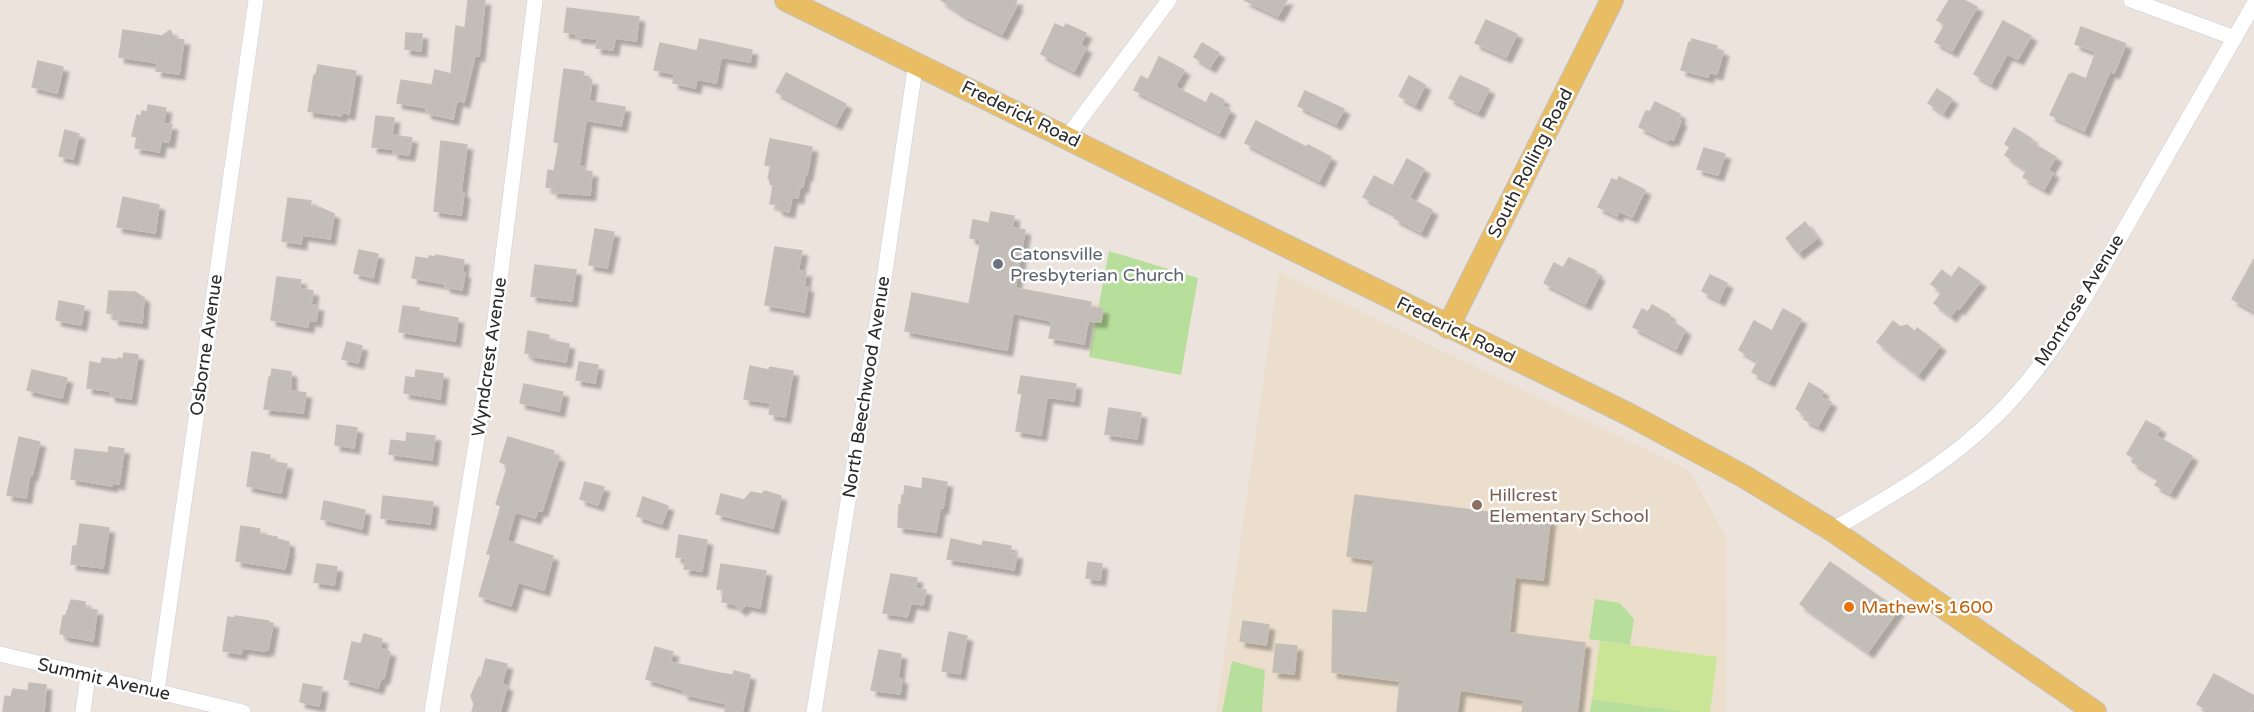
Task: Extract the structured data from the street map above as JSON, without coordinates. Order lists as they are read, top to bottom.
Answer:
{
  "streets": {
    "main road": ["Frederick Road", "South Rolling Road"],
    "street": [
      "Montrose Avenue",
      "Osborne Avenue",
      "Wyndcrest Avenue",
      "North Beechwood Avenue",
      "Summit Avenue"
    ]
  },
  "crossings": [
    ["Frederick Road", "South Rolling Road"],
    ["Frederick Road", "Montrose Avenue"],
    ["Frederick Road", "North Beechwood Avenue"],
    ["Osborne Avenue", "Summit Avenue"]
  ],
  "places": ["Catonsville Presbyterian Church", "Hillcrest Elementary School", "Mathew's 1600"]
}
